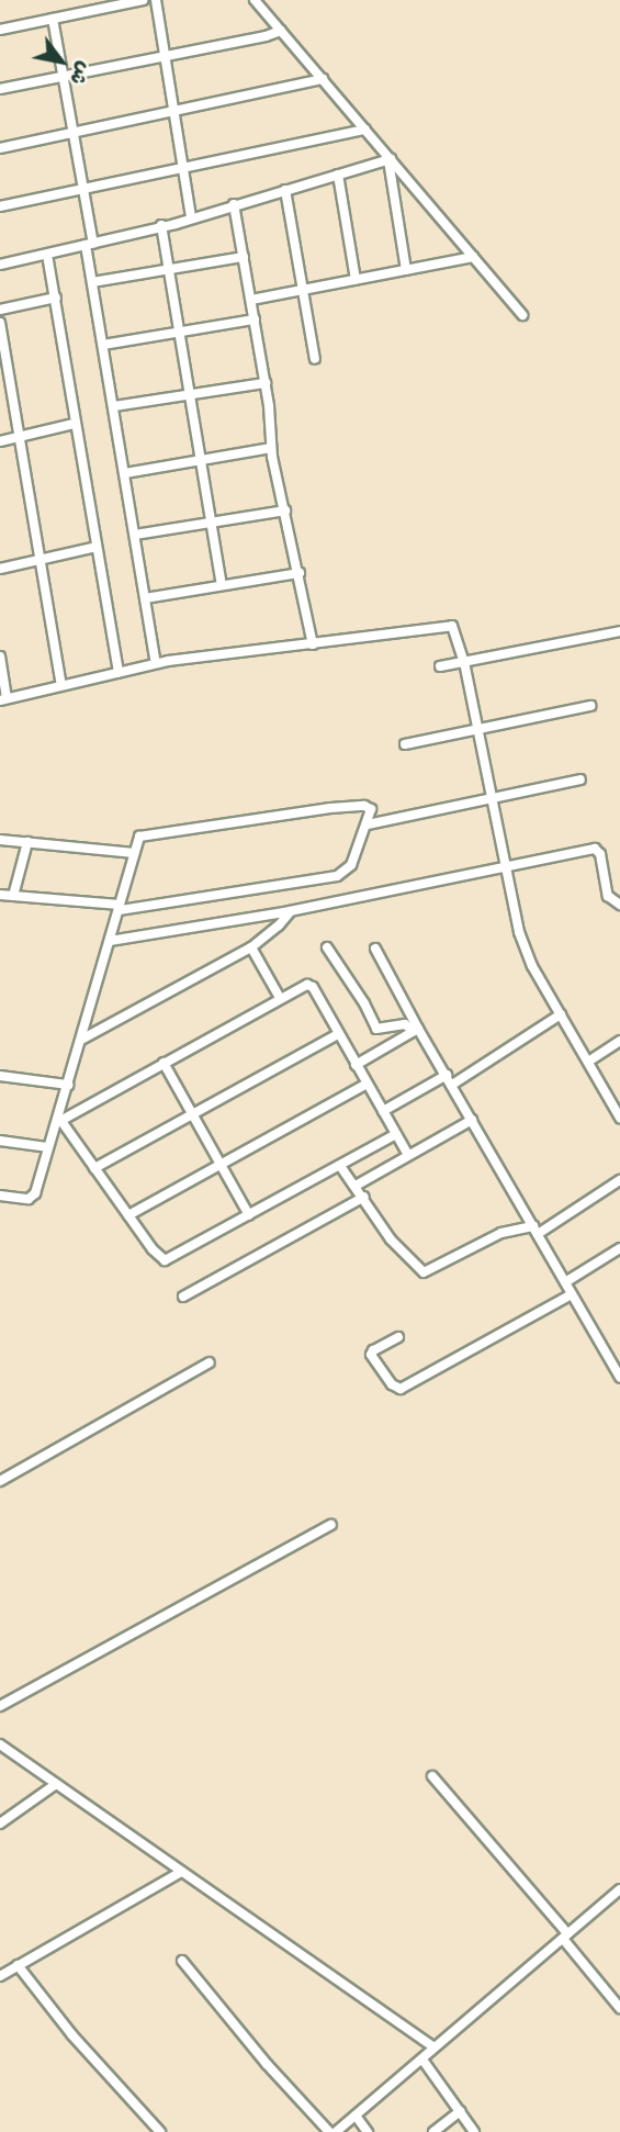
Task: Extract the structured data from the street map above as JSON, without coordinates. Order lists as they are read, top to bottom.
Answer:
{
  "north": "bottom right"
}
